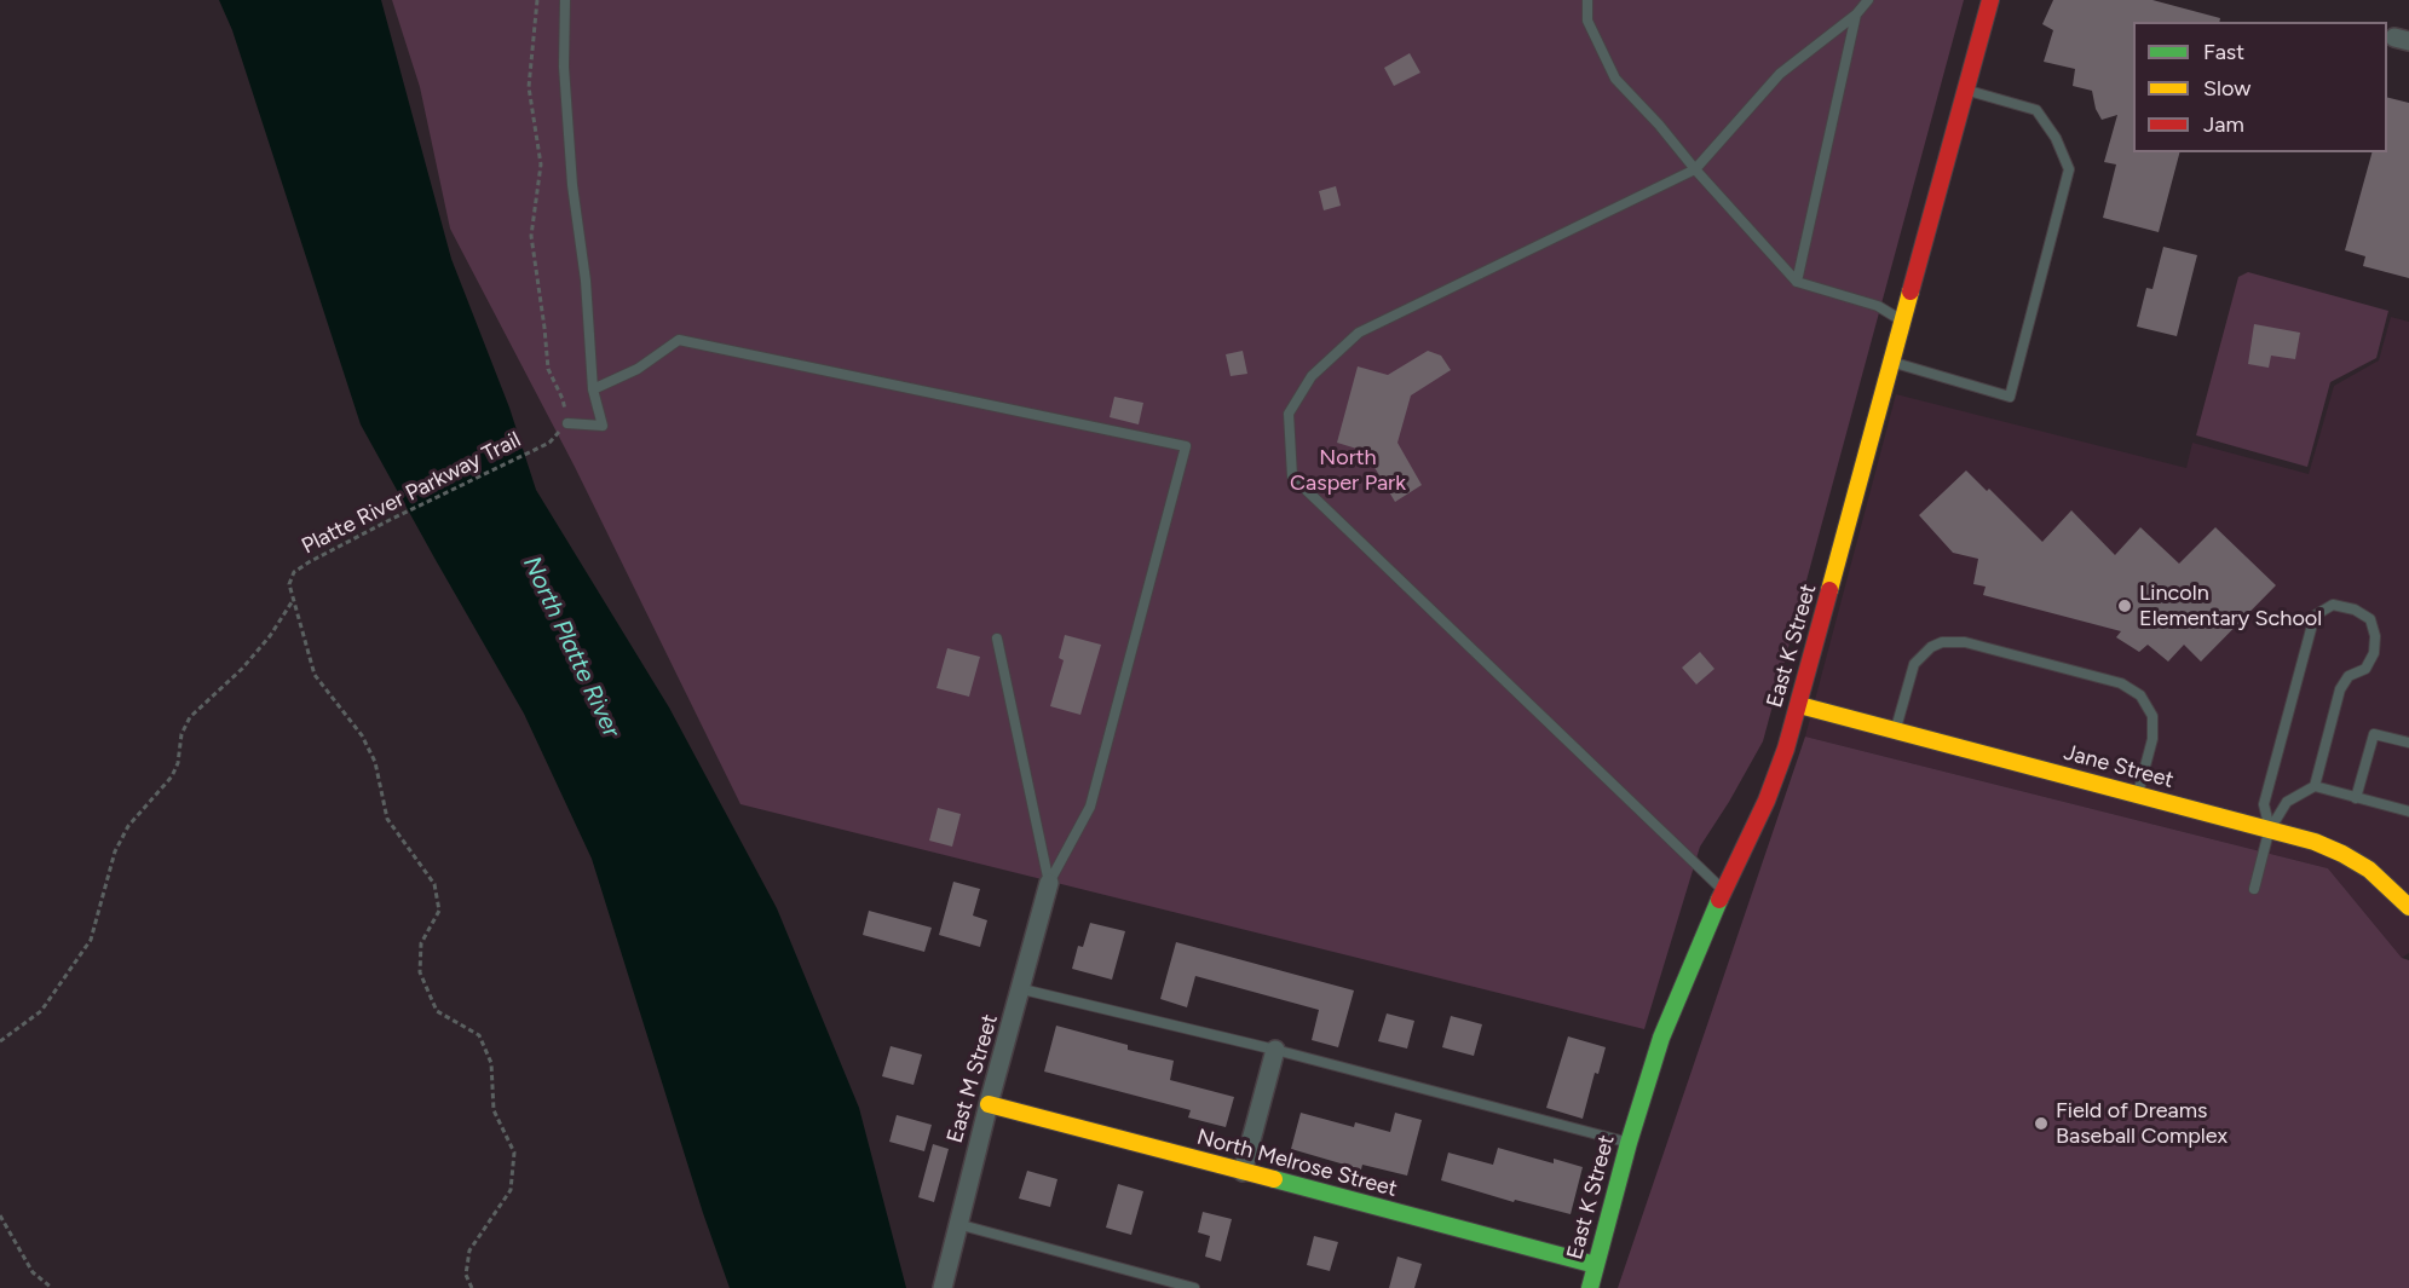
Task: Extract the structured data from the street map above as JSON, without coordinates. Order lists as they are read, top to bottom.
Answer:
{
  "streets": {
    "street": [
      "East K Street",
      "Jane Street",
      "East M Street",
      "North Melrose Street"
    ],
    "path": ["Platte River Parkway Trail"]
  },
  "crossings": [
    ["East K Street", "Jane Street"],
    ["East K Street", "North Melrose Street"],
    ["East M Street", "North Melrose Street"]
  ],
  "water": ["North Platte River"],
  "parks": ["North Casper Park"],
  "places": ["Lincoln Elementary School", "Field of Dreams Baseball Complex"],
  "legend": ["Fast", "Slow", "Jam"]
}
